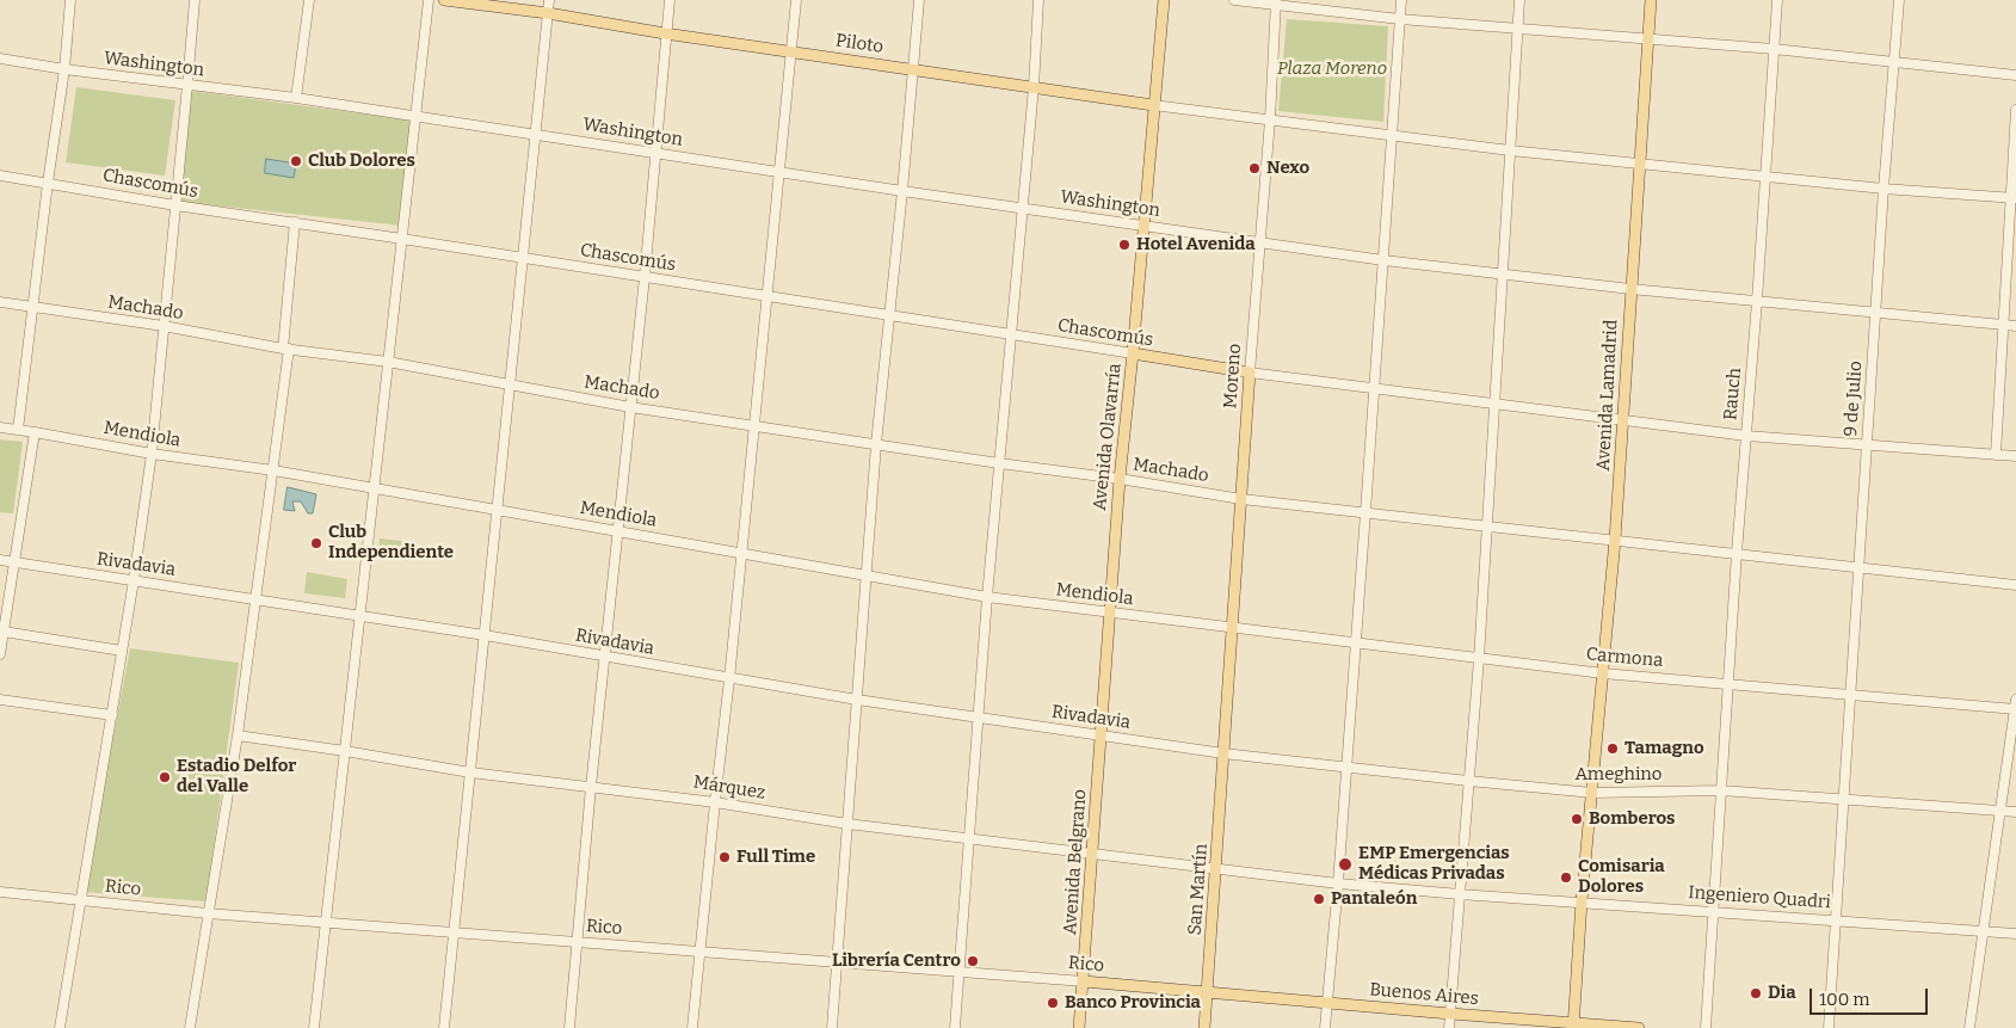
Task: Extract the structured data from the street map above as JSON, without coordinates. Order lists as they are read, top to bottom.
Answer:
{
  "streets": {
    "main road": [
      "Piloto",
      "Chascomús",
      "Moreno",
      "Avenida Lamadrid",
      "Avenida Olavarría",
      "Avenida Belgrano",
      "Rico",
      "San Martín",
      "Buenos Aires"
    ],
    "street": [
      "Washington",
      "Machado",
      "Rauch",
      "9 de Julio",
      "Mendiola",
      "Rivadavia",
      "Carmona",
      "Ameghino",
      "Márquez",
      "Ingeniero Quadri"
    ]
  },
  "crossings": [
    ["Piloto", "Moreno"],
    ["Piloto", "Rauch"],
    ["Piloto", "Avenida Lamadrid"],
    ["Piloto", "9 de Julio"],
    ["Piloto", "Avenida Olavarría"],
    ["Washington", "Moreno"],
    ["Washington", "Rauch"],
    ["Washington", "Avenida Lamadrid"],
    ["Washington", "9 de Julio"],
    ["Washington", "Avenida Olavarría"],
    ["Chascomús", "Moreno"],
    ["Chascomús", "Avenida Olavarría"],
    ["Machado", "Moreno"],
    ["Machado", "Rauch"],
    ["Machado", "Avenida Lamadrid"],
    ["Machado", "9 de Julio"],
    ["Machado", "Avenida Olavarría"],
    ["Moreno", "Mendiola"],
    ["Moreno", "Rivadavia"],
    ["Moreno", "Carmona"],
    ["Moreno", "Ameghino"],
    ["Moreno", "San Martín"],
    ["Rauch", "Carmona"],
    ["Rauch", "Ameghino"],
    ["Rauch", "Ingeniero Quadri"],
    ["Avenida Lamadrid", "Carmona"],
    ["Avenida Lamadrid", "Ameghino"],
    ["Avenida Lamadrid", "Ingeniero Quadri"],
    ["Avenida Lamadrid", "Buenos Aires"],
    ["9 de Julio", "Carmona"],
    ["9 de Julio", "Ameghino"],
    ["9 de Julio", "Ingeniero Quadri"],
    ["Mendiola", "Avenida Olavarría"],
    ["Mendiola", "Carmona"],
    ["Avenida Olavarría", "Rivadavia"],
    ["Avenida Olavarría", "Avenida Belgrano"],
    ["Rivadavia", "Ameghino"],
    ["Rivadavia", "Avenida Belgrano"],
    ["Rivadavia", "San Martín"],
    ["Ameghino", "San Martín"],
    ["Márquez", "Avenida Belgrano"],
    ["Márquez", "San Martín"],
    ["Márquez", "Ingeniero Quadri"],
    ["Avenida Belgrano", "Rico"],
    ["Rico", "San Martín"],
    ["Rico", "Buenos Aires"],
    ["San Martín", "Ingeniero Quadri"],
    ["San Martín", "Buenos Aires"]
  ],
  "parks": ["Plaza Moreno"],
  "places": [
    "Club Dolores",
    "Nexo",
    "Hotel Avenida",
    "Club Independiente",
    "Tamagno",
    "Estadio Delfor del Valle",
    "Bomberos",
    "Full Time",
    "EMP Emergencias Médicas Privadas",
    "Comisaria Dolores",
    "Pantaleón",
    "Librería Centro",
    "Dia",
    "Banco Provincia"
  ],
  "scale_bar": "100 m"
}
